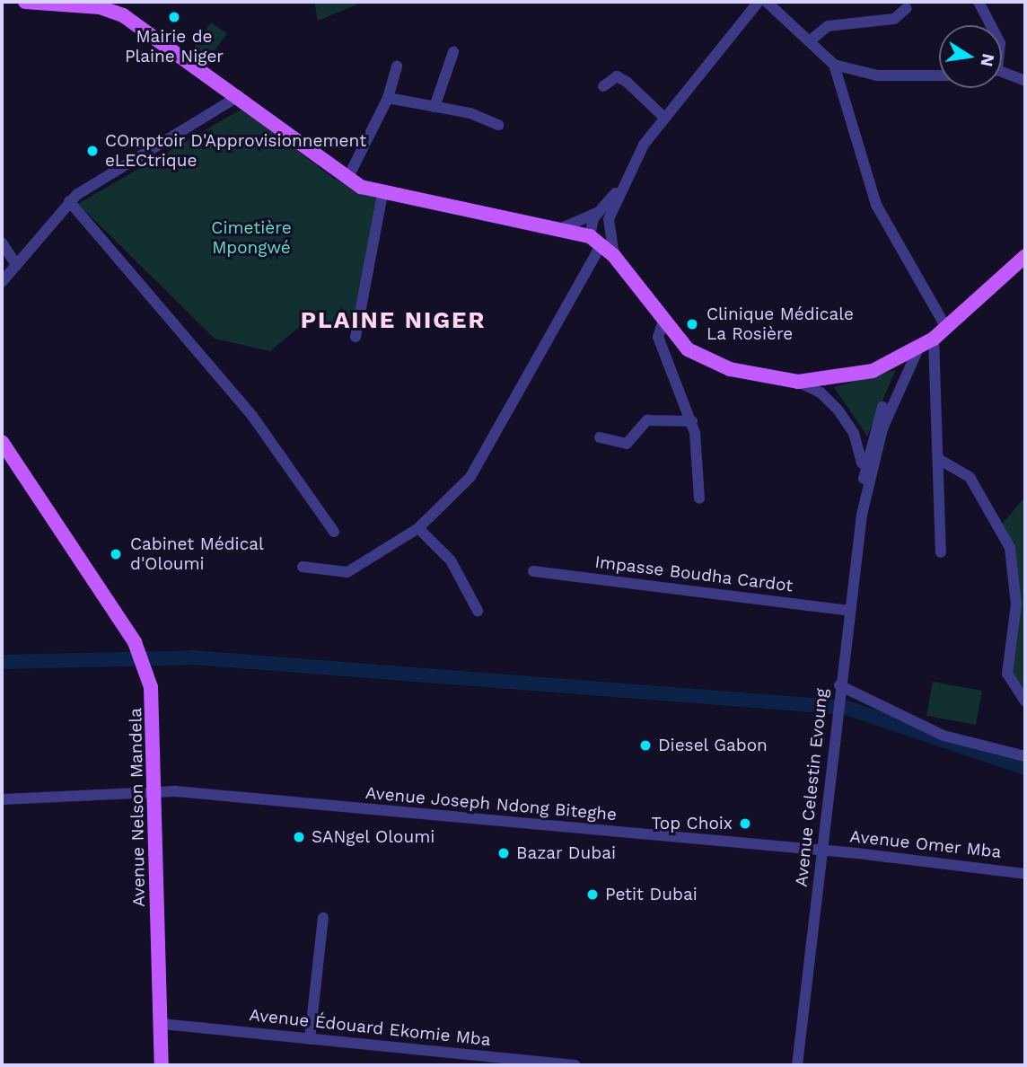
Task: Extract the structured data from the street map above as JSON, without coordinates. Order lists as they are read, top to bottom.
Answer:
{
  "streets": {
    "main road": ["Avenue Nelson Mandela"],
    "street": [
      "Impasse Boudha Cardot",
      "Avenue Celestin Evoung",
      "Avenue Joseph Ndong Biteghe",
      "Avenue Omer Mba",
      "Avenue Édouard Ekomie Mba"
    ]
  },
  "crossings": [
    ["Impasse Boudha Cardot", "Avenue Celestin Evoung"],
    ["Avenue Celestin Evoung", "Avenue Joseph Ndong Biteghe"],
    ["Avenue Celestin Evoung", "Avenue Omer Mba"],
    ["Avenue Joseph Ndong Biteghe", "Avenue Nelson Mandela"],
    ["Avenue Joseph Ndong Biteghe", "Avenue Omer Mba"],
    ["Avenue Nelson Mandela", "Avenue Édouard Ekomie Mba"]
  ],
  "districts": ["PLAINE NIGER"],
  "parks": ["Cimetière Mpongwé"],
  "places": [
    "Mairie de Plaine Niger",
    "COmptoir D'Approvisionnement eLECtrique",
    "Clinique Médicale La Rosière",
    "Cabinet Médical d'Oloumi",
    "Diesel Gabon",
    "Top Choix",
    "SANgel Oloumi",
    "Bazar Dubai",
    "Petit Dubai"
  ],
  "north": "right"
}
